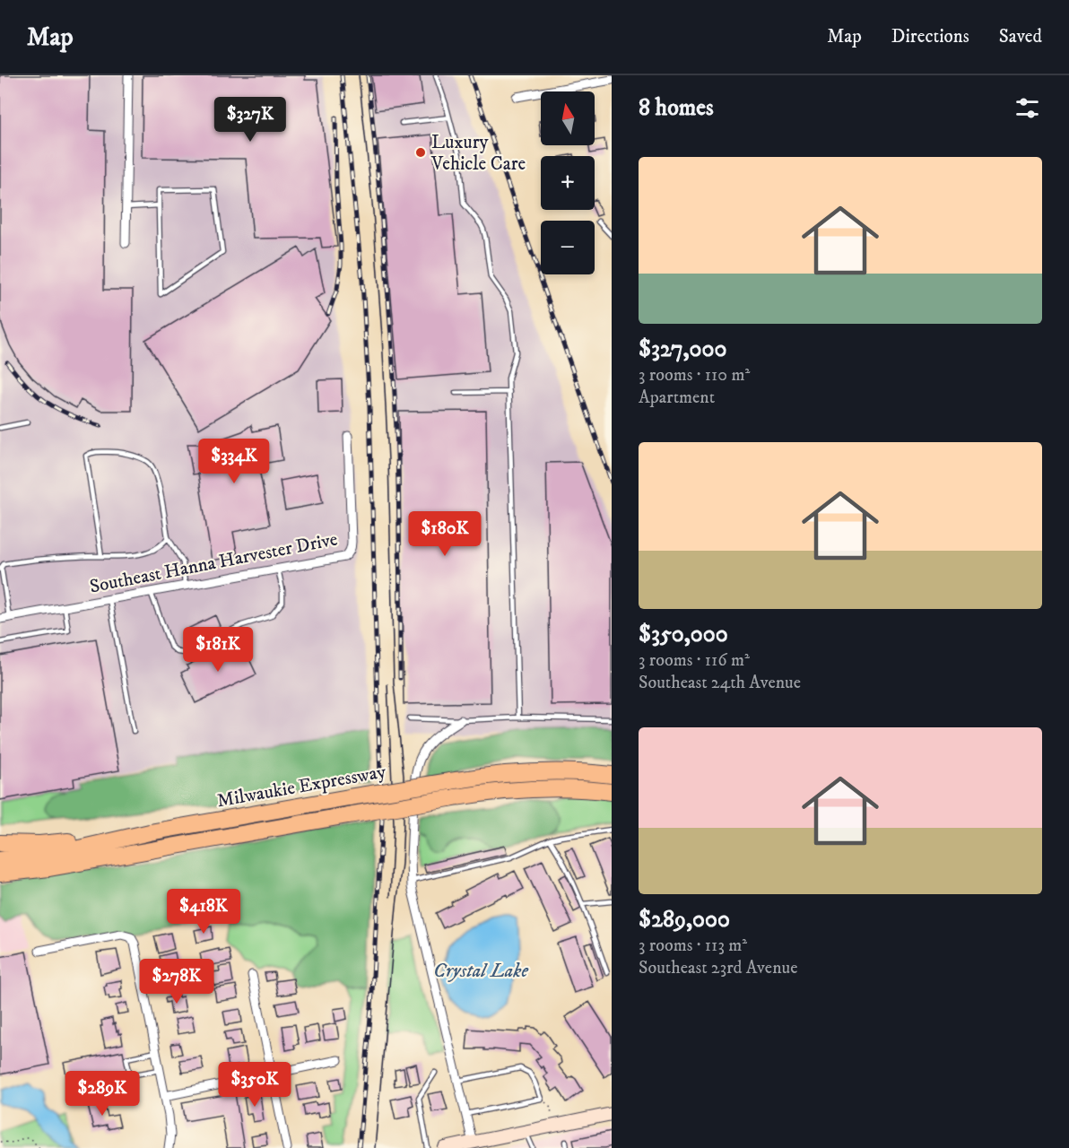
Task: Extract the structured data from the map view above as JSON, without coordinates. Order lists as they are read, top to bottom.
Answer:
{
  "streets": {
    "highway": ["Milwaukie Expressway"],
    "street": ["Southeast Hanna Harvester Drive"]
  },
  "water": ["Crystal Lake"],
  "places": ["Luxury Vehicle Care"],
  "north": "top",
  "page": {
    "header": "Map",
    "nav": ["Map", "Directions", "Saved"],
    "heading": "8 homes",
    "map_buttons": ["+", "−"],
    "price": [
      "$327K",
      "$334K",
      "$180K",
      "$181K",
      "$418K",
      "$278K",
      "$350K",
      "$289K"
    ],
    "list": [
      {
        "name": "$327,000",
        "note": "3 rooms · 110 m² · Apartment"
      },
      {
        "name": "$350,000",
        "note": "3 rooms · 116 m² · Southeast 24th Avenue"
      },
      {
        "name": "$289,000",
        "note": "3 rooms · 113 m² · Southeast 23rd Avenue"
      }
    ]
  }
}
